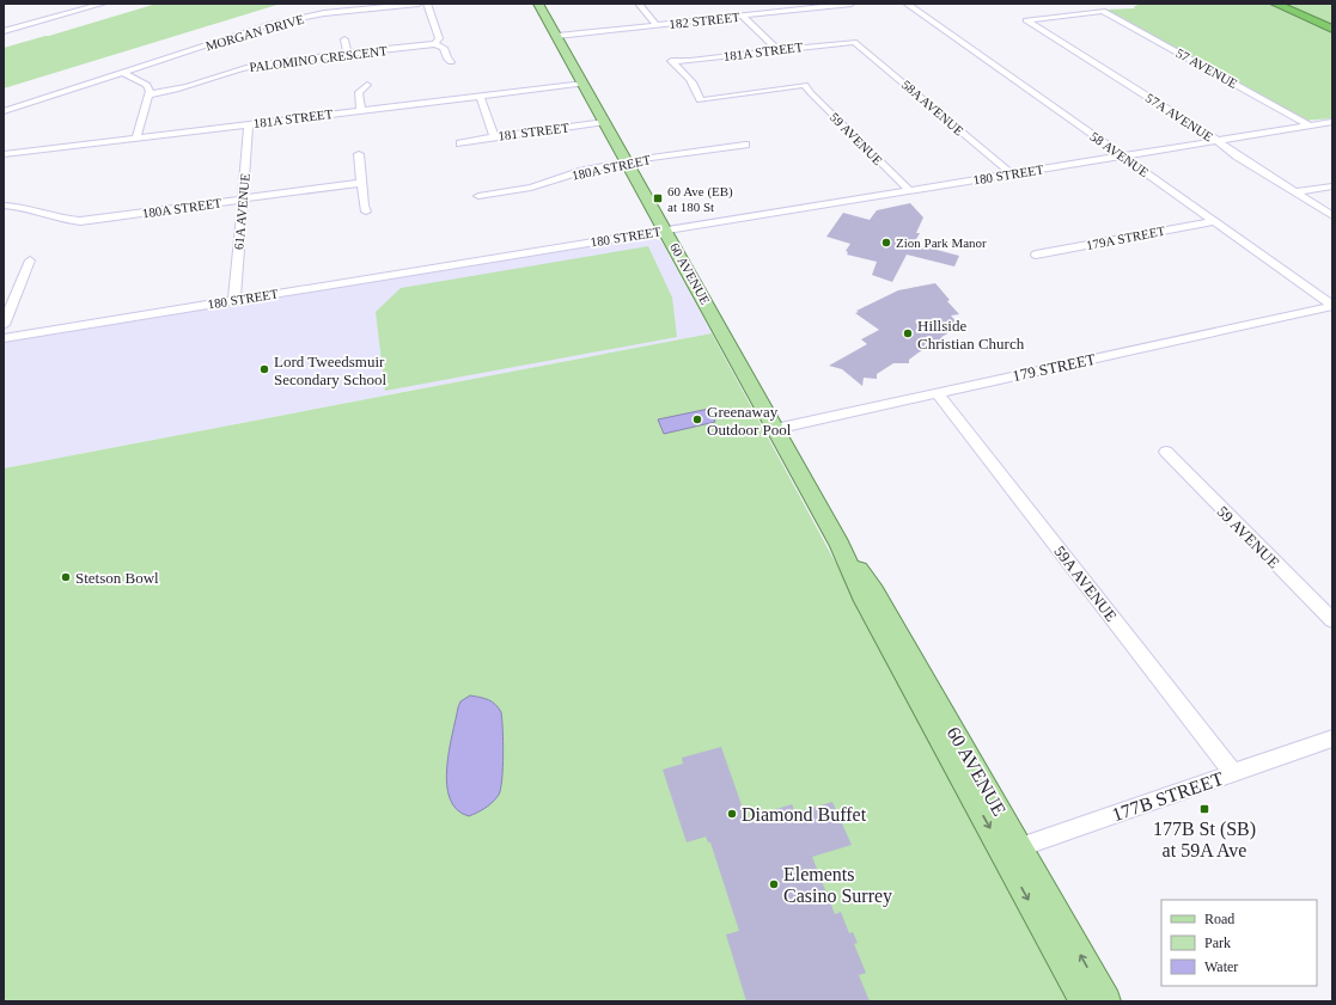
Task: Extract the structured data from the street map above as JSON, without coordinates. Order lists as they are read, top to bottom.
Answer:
{
  "streets": {
    "main road": ["60 AVENUE"],
    "street": [
      "182 STREET",
      "MORGAN DRIVE",
      "181A STREET",
      "PALOMINO CRESCENT",
      "57 AVENUE",
      "58A AVENUE",
      "57A AVENUE",
      "181 STREET",
      "59 AVENUE",
      "58 AVENUE",
      "180A STREET",
      "180 STREET",
      "61A AVENUE",
      "179A STREET",
      "179 STREET",
      "59A AVENUE",
      "177B STREET"
    ]
  },
  "crossings": [
    ["182 STREET", "60 AVENUE"],
    ["181A STREET", "58A AVENUE"],
    ["181A STREET", "59 AVENUE"],
    ["181A STREET", "61A AVENUE"],
    ["181A STREET", "60 AVENUE"],
    ["57 AVENUE", "57A AVENUE"],
    ["57 AVENUE", "180 STREET"],
    ["58A AVENUE", "180 STREET"],
    ["57A AVENUE", "180 STREET"],
    ["181 STREET", "60 AVENUE"],
    ["59 AVENUE", "180 STREET"],
    ["58 AVENUE", "180 STREET"],
    ["58 AVENUE", "179A STREET"],
    ["58 AVENUE", "179 STREET"],
    ["180A STREET", "61A AVENUE"],
    ["180A STREET", "60 AVENUE"],
    ["180 STREET", "61A AVENUE"],
    ["180 STREET", "60 AVENUE"],
    ["60 AVENUE", "179 STREET"],
    ["60 AVENUE", "177B STREET"],
    ["179 STREET", "59A AVENUE"],
    ["59A AVENUE", "177B STREET"]
  ],
  "places": {
    "transit": ["60 Ave (EB) at 180 St", "177B St (SB) at 59A Ave"],
    "other": [
      "Zion Park Manor",
      "Hillside Christian Church",
      "Lord Tweedsmuir Secondary School",
      "Greenaway Outdoor Pool",
      "Stetson Bowl",
      "Diamond Buffet",
      "Elements Casino Surrey"
    ]
  },
  "legend": ["Road", "Park", "Water"]
}
